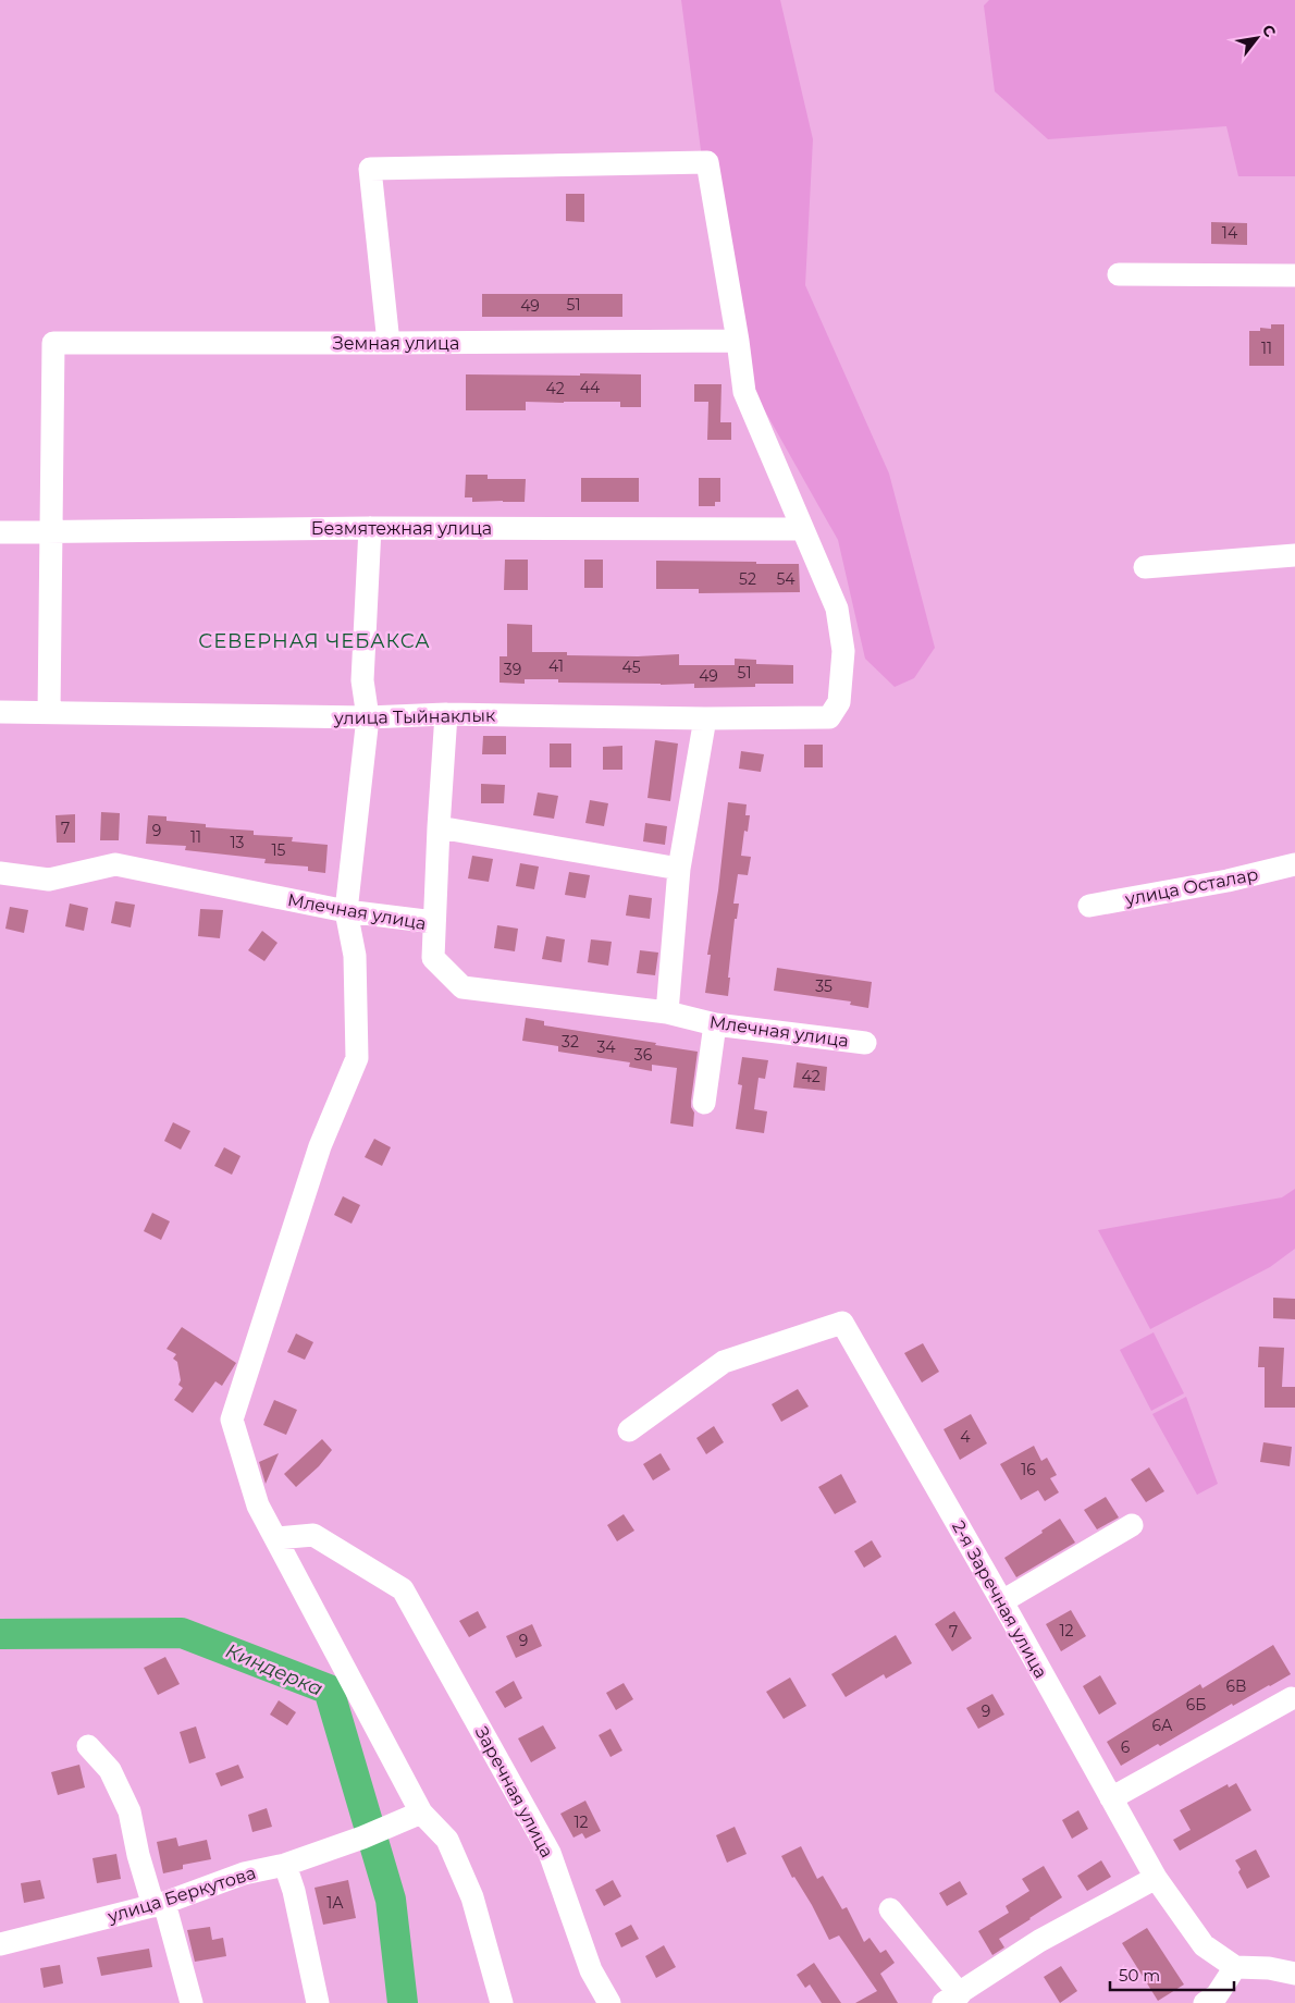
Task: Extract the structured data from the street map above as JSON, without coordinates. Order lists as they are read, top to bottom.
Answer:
{
  "streets": {
    "street": [
      "Земная улица",
      "Безмятежная улица",
      "улица Тыйнаклык",
      "улица Осталар",
      "Млечная улица",
      "2-я Заречная улица",
      "Заречная улица",
      "улица Беркутова"
    ]
  },
  "crossings": [
    ["Земная улица", "Безмятежная улица"],
    ["Безмятежная улица", "улица Тыйнаклык"]
  ],
  "districts": ["СЕВЕРНАЯ ЧЕБАКСА"],
  "water": ["Киндерка"],
  "house_numbers": [
    "14",
    "51",
    "49",
    "11",
    "44",
    "42",
    "52",
    "54",
    "41",
    "45",
    "39",
    "51",
    "49",
    "7",
    "9",
    "11",
    "13",
    "15",
    "35",
    "32",
    "34",
    "36",
    "42",
    "4",
    "16",
    "12",
    "7",
    "9",
    "6В",
    "6Б",
    "9",
    "6А",
    "6",
    "12",
    "1А"
  ],
  "scale_bar": "50 m",
  "north": "top right"
}
